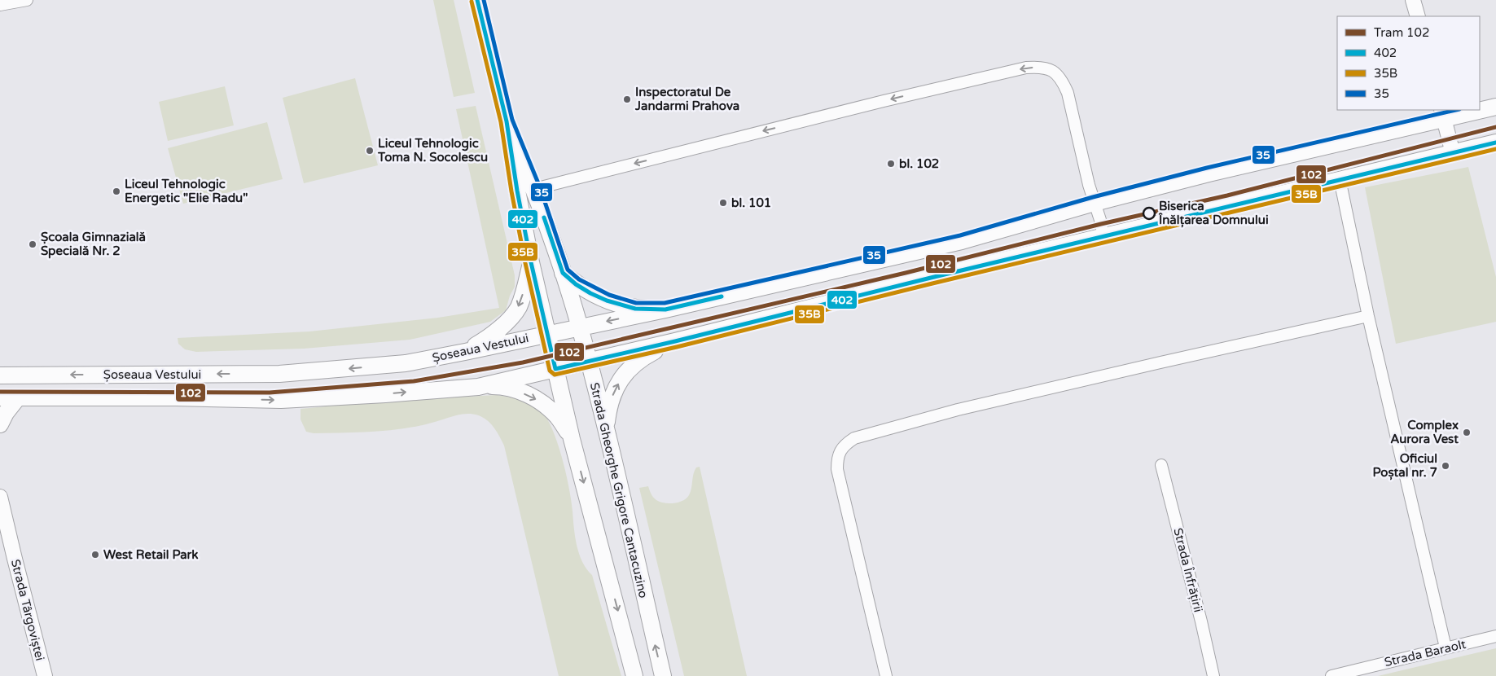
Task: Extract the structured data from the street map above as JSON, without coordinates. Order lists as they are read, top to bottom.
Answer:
{
  "streets": {
    "main road": ["Șoseaua Vestului", "Strada Gheorghe Grigore Cantacuzino"],
    "street": ["Strada Înfrățirii", "Strada Târgoviștei", "Strada Baraolt"]
  },
  "crossings": [
    ["Șoseaua Vestului", "Strada Gheorghe Grigore Cantacuzino"]
  ],
  "places": [
    "Inspectoratul De Jandarmi Prahova",
    "Liceul Tehnologic Toma N. Socolescu",
    "bl. 102",
    "Liceul Tehnologic Energetic \"Elie Radu\"",
    "bl. 101",
    "Biserica Înălțarea Domnului",
    "Școala Gimnazială Specială Nr. 2",
    "Complex Aurora Vest",
    "Oficiul Poștal nr. 7",
    "West Retail Park"
  ],
  "lines": [
    "transit line 402",
    "transit line 35",
    "transit line 35B",
    "tram line 102"
  ],
  "legend": [
    "Tram 102",
    "402",
    "35B",
    "35"
  ]
}
